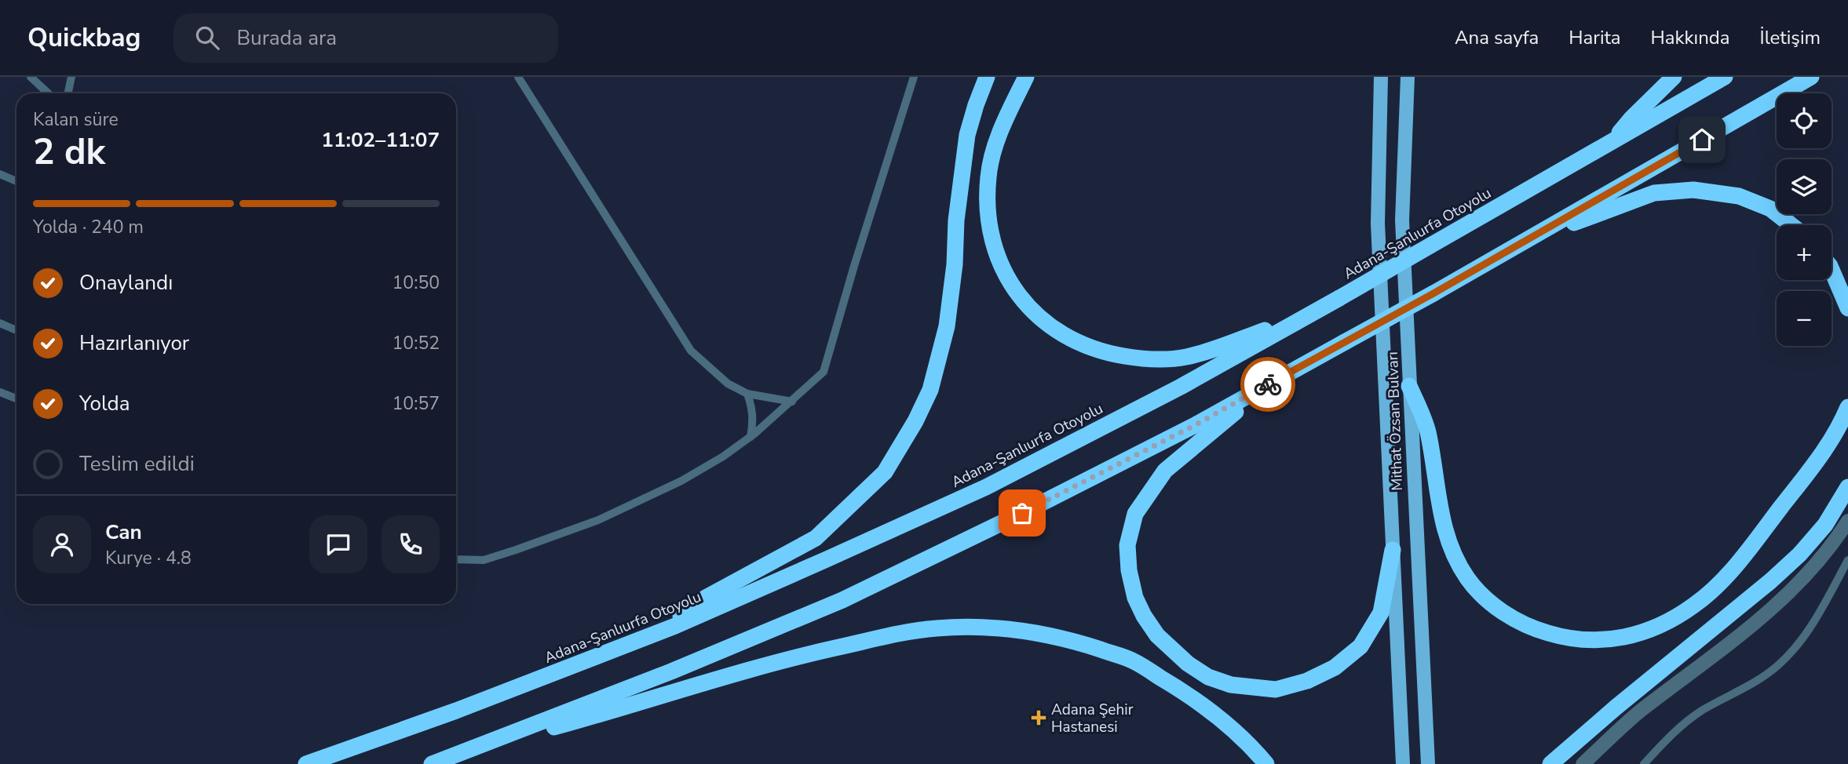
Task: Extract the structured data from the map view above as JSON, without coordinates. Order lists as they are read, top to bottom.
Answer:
{
  "streets": {
    "highway": ["Adana-Şanlıurfa Otoyolu"],
    "main road": ["Mithat Özsan Bulvarı"]
  },
  "places": {
    "health": ["Adana Şehir Hastanesi"]
  },
  "page": {
    "header": "Quickbag",
    "search": "Burada ara",
    "nav": [
      "Ana sayfa",
      "Harita",
      "Hakkında",
      "İletişim"
    ],
    "map_buttons": ["+", "−"],
    "heading": ["2 dk", "Kalan süre", "11:02–11:07"],
    "panel": ["Can", "Kurye · 4.8"],
    "bar": "Yolda · 240 m",
    "list": [
      ["Onaylandı", "10:50"],
      ["Hazırlanıyor", "10:52"],
      ["Yolda", "10:57"],
      "Teslim edildi"
    ]
  }
}
